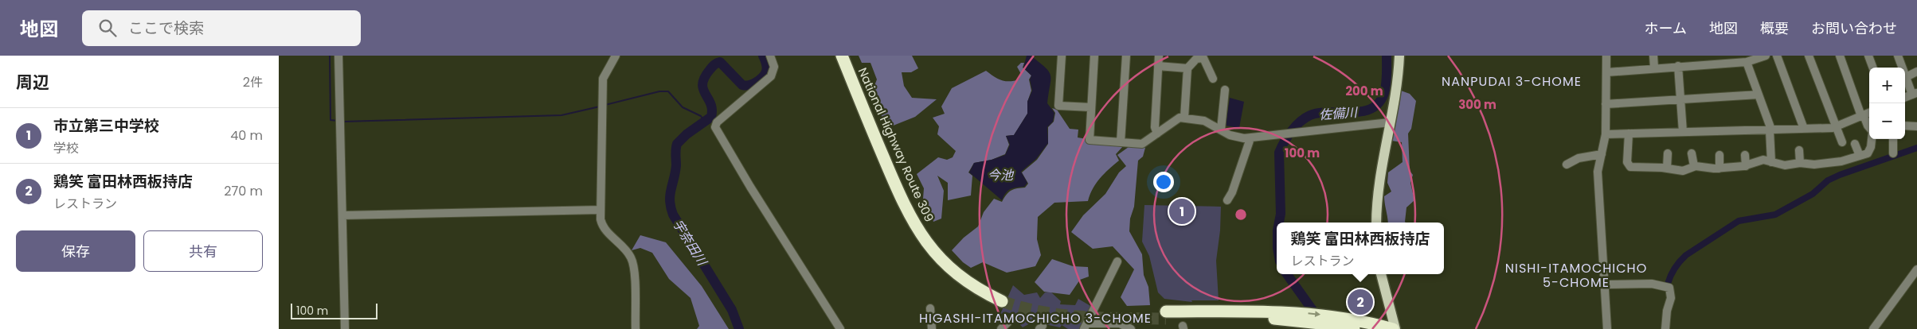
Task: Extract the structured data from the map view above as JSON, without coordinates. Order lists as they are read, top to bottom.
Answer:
{
  "streets": {
    "highway": ["National Highway Route 309"]
  },
  "districts": ["NANPUDAI 3-CHOME", "NISHI-ITAMOCHICHO 5-CHOME", "HIGASHI-ITAMOCHICHO 3-CHOME"],
  "water": ["佐備川", "今池", "宇奈田川"],
  "scale_bar": "100 m",
  "page": {
    "header": "地図",
    "search": "ここで検索",
    "nav": [
      "ホーム",
      "地図",
      "概要",
      "お問い合わせ"
    ],
    "heading": ["周辺", "2件"],
    "map_buttons": ["+", "−"],
    "list": [
      {
        "mark": "1",
        "name": "市立第三中学校",
        "note": "学校",
        "value": "40 m"
      },
      {
        "mark": "2",
        "name": "鶏笑 富田林西板持店",
        "note": "レストラン",
        "value": "270 m"
      }
    ],
    "pins": ["1", "2"],
    "buttons": ["保存", "共有"],
    "popup": ["鶏笑 富田林西板持店", "レストラン"],
    "scale": "100 m"
  },
  "rings": ["200 m", "300 m", "100 m"]
}
